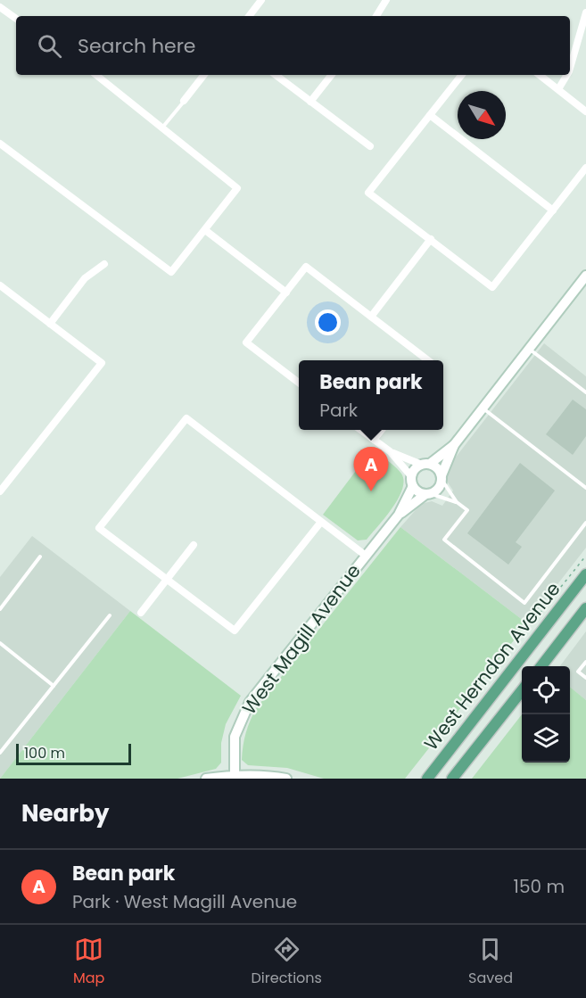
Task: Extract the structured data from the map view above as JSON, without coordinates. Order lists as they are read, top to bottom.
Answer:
{
  "streets": {
    "main road": ["West Herndon Avenue"],
    "street": ["West Magill Avenue"]
  },
  "scale_bar": "100 m",
  "north": "bottom right",
  "page": {
    "search": "Search here",
    "popup": ["Bean park", "Park"],
    "pins": "A",
    "scale": "100 m",
    "heading": "Nearby",
    "list": [
      {
        "mark": "A",
        "name": "Bean park",
        "note": "Park · West Magill Avenue",
        "value": "150 m"
      }
    ],
    "nav": ["Map", "Directions", "Saved"]
  }
}
